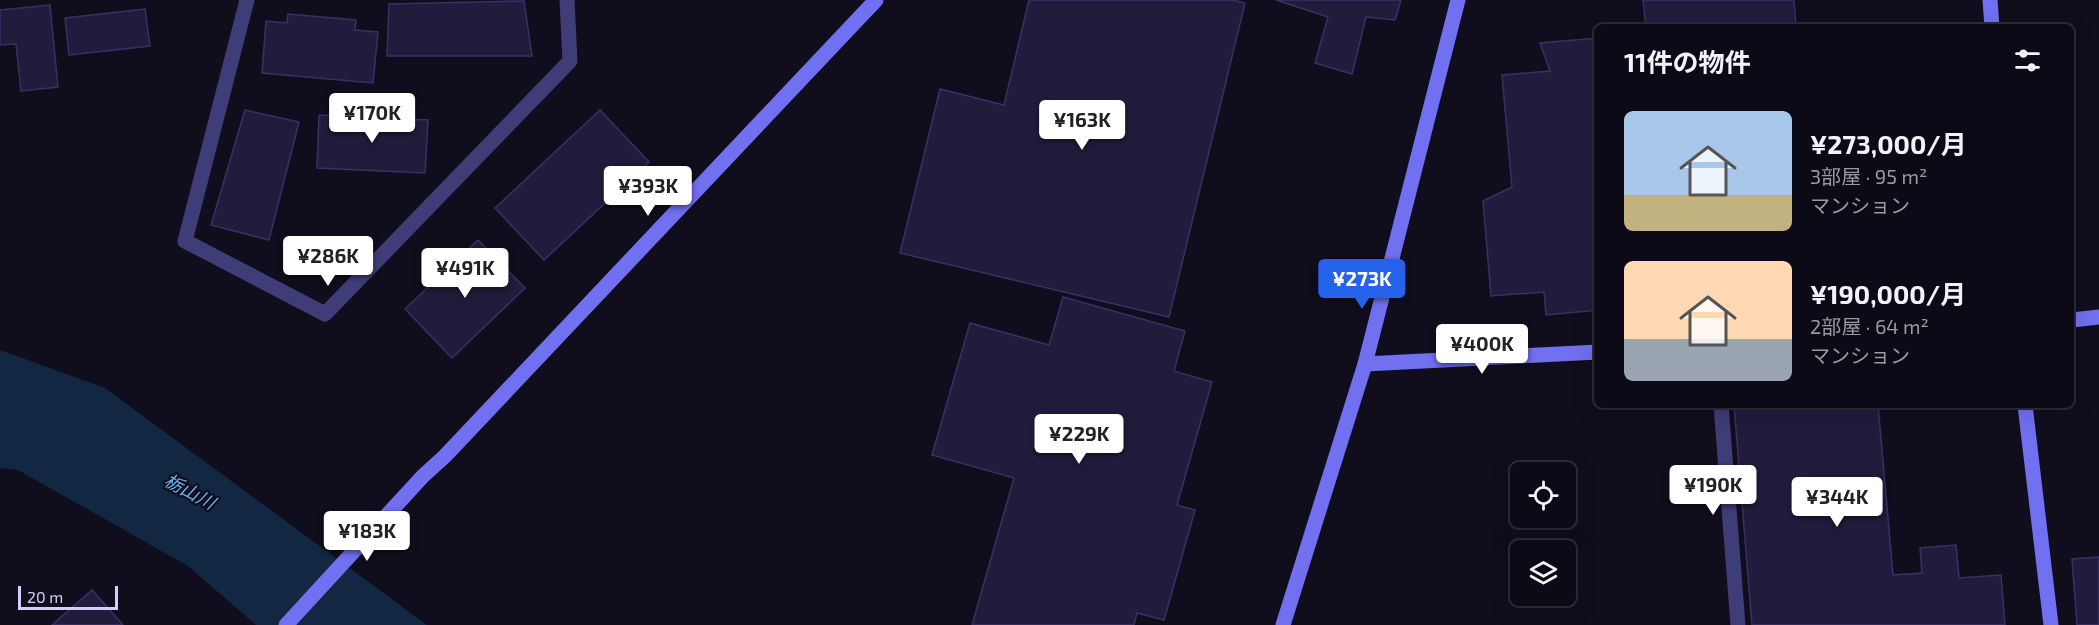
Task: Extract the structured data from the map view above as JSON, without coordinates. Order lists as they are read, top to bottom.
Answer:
{
  "water": ["栃山川"],
  "scale_bar": "20 m",
  "page": {
    "heading": "11件の物件",
    "price": [
      "¥170K",
      "¥163K",
      "¥393K",
      "¥286K",
      "¥491K",
      "¥273K",
      "¥400K",
      "¥229K",
      "¥190K",
      "¥344K",
      "¥183K"
    ],
    "list": [
      {
        "name": "¥273,000/月",
        "note": "3部屋 · 95 m² · マンション"
      },
      {
        "name": "¥190,000/月",
        "note": "2部屋 · 64 m² · マンション"
      }
    ],
    "scale": "20 m"
  }
}
